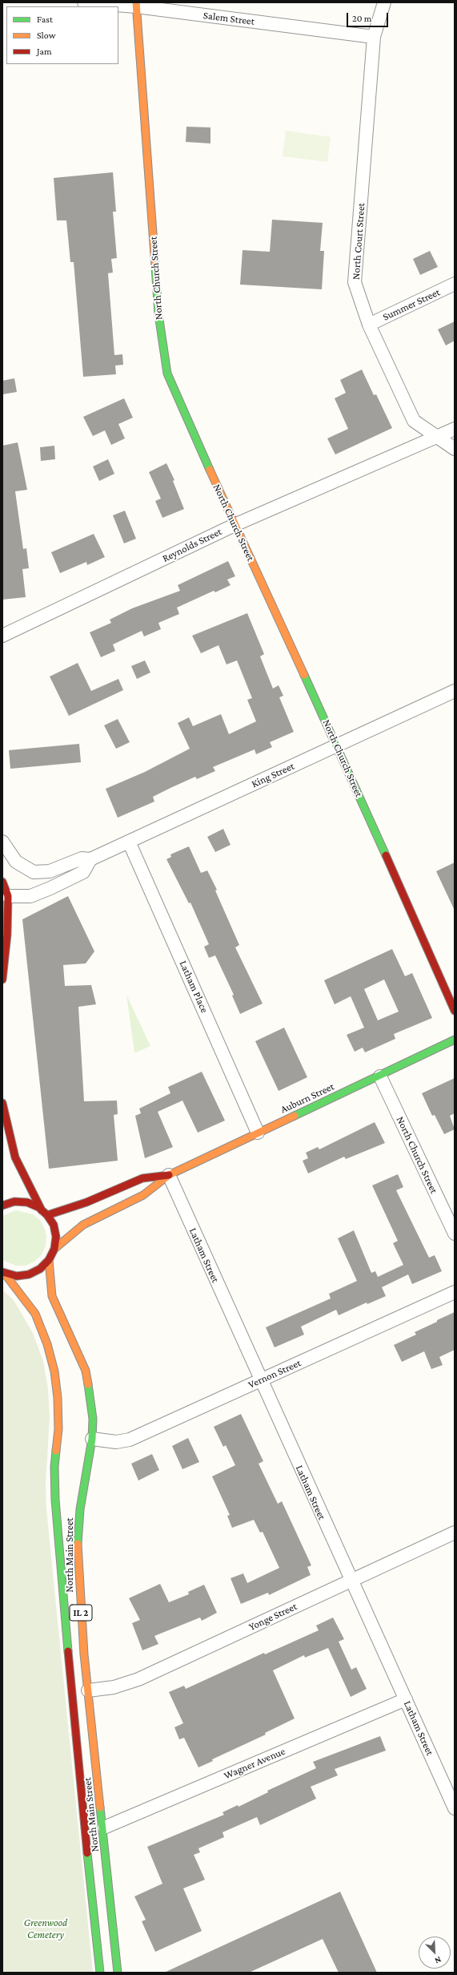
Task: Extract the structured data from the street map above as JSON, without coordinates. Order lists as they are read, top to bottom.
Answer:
{
  "streets": {
    "main road": [
      "North Church Street",
      "Auburn Street",
      "North Main Street",
      "IL 2"
    ],
    "street": [
      "Salem Street",
      "North Court Street",
      "Summer Street",
      "Reynolds Street",
      "King Street",
      "Latham Place",
      "Latham Street",
      "Vernon Street",
      "Yonge Street",
      "Wagner Avenue"
    ]
  },
  "crossings": [
    ["Salem Street", "North Court Street"],
    ["Salem Street", "North Church Street"],
    ["North Court Street", "Summer Street"],
    ["North Court Street", "Reynolds Street"],
    ["North Church Street", "Reynolds Street"],
    ["North Church Street", "King Street"],
    ["North Church Street", "Auburn Street"],
    ["King Street", "Latham Place"],
    ["Latham Place", "Auburn Street"],
    ["Auburn Street", "Latham Street"],
    ["Latham Street", "Vernon Street"],
    ["Latham Street", "Yonge Street"],
    ["Latham Street", "Wagner Avenue"],
    ["Vernon Street", "North Main Street"],
    ["North Main Street", "Yonge Street"],
    ["North Main Street", "Wagner Avenue"]
  ],
  "parks": ["Greenwood Cemetery"],
  "legend": ["Fast", "Slow", "Jam"],
  "scale_bar": "20 m",
  "north": "bottom right"
}
